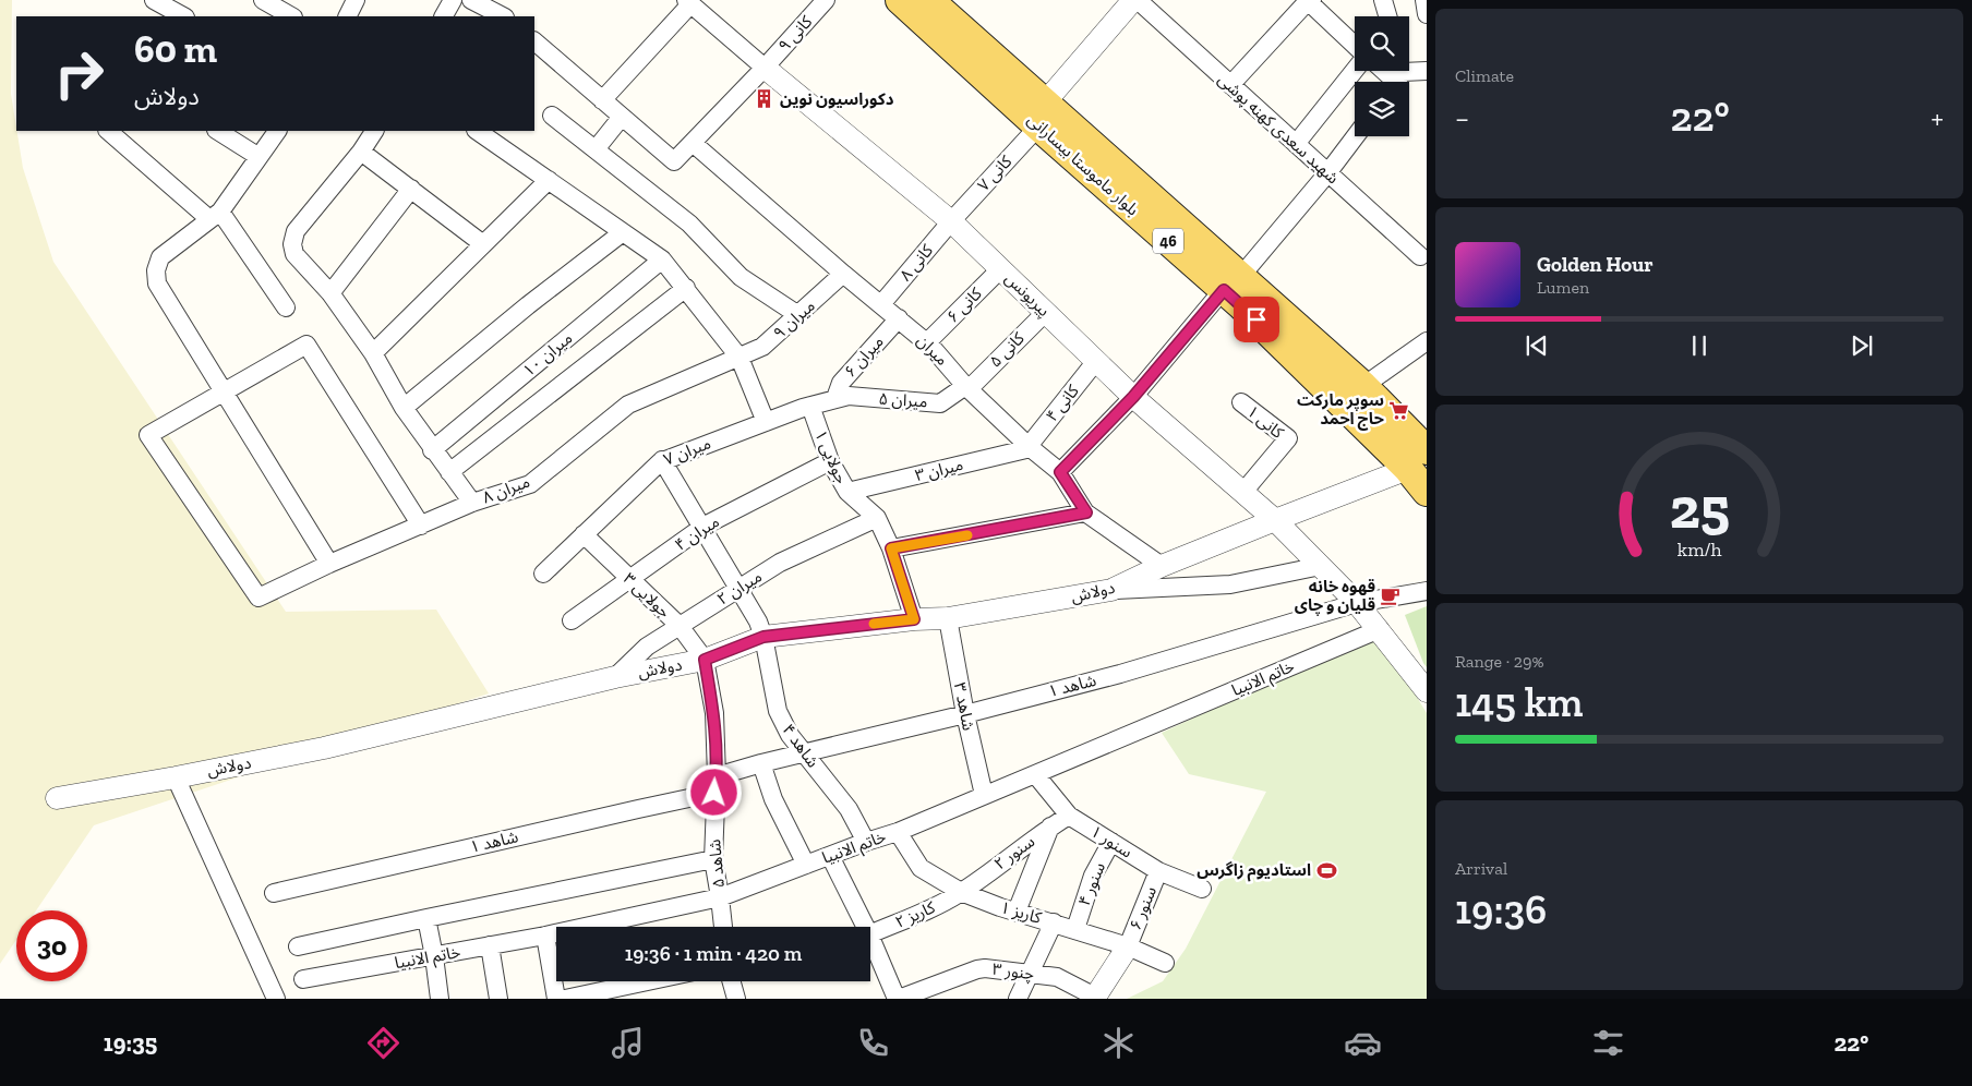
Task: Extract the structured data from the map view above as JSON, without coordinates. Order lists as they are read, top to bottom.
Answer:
{
  "streets": {
    "main road": ["بلوار ماموستا بیسارانی", "46"],
    "street": [
      "کانی ۹",
      "شهید سعدی کهنه پوشی",
      "کانی ۷",
      "کانی ۸",
      "پیریونس",
      "کانی ۶",
      "میران ۹",
      "میران",
      "کانی ۵",
      "میران ۱۰",
      "میران ۶",
      "میران ۵",
      "کانی ۴",
      "کانی ۱",
      "میران ۷",
      "جولایی ۱",
      "میران ۳",
      "میران ۸",
      "میران ۴",
      "میران ۲",
      "دولاش",
      "جولایی ۳",
      "خاتم الانبیا",
      "شاهد ۱",
      "شاهد ۳",
      "شاهد ۴",
      "سنور ۱",
      "سنور ۲",
      "شاهد ۵",
      "سنور ۴",
      "سنور ۶",
      "کاریز ۱",
      "کاریز ۲",
      "چنور ۳"
    ]
  },
  "crossings": [
    ["کانی ۹", "پیریونس"],
    ["کانی ۹", "میران"],
    ["بلوار ماموستا بیسارانی", "کانی ۷"],
    ["بلوار ماموستا بیسارانی", "دولاش"],
    ["کانی ۷", "کانی ۸"],
    ["کانی ۷", "پیریونس"],
    ["کانی ۸", "پیریونس"],
    ["کانی ۸", "میران"],
    ["پیریونس", "کانی ۶"],
    ["پیریونس", "کانی ۵"],
    ["پیریونس", "کانی ۴"],
    ["پیریونس", "کانی ۱"],
    ["پیریونس", "دولاش"],
    ["پیریونس", "خاتم الانبیا"],
    ["پیریونس", "شاهد ۱"],
    ["کانی ۶", "میران"],
    ["میران ۹", "میران"],
    ["میران ۹", "میران ۸"],
    ["میران", "کانی ۵"],
    ["میران", "میران ۶"],
    ["میران", "میران ۵"],
    ["میران", "کانی ۴"],
    ["میران", "میران ۳"],
    ["میران", "دولاش"],
    ["کانی ۵", "میران ۵"],
    ["میران ۶", "میران ۵"],
    ["میران ۶", "میران ۷"],
    ["میران ۵", "میران ۷"],
    ["کانی ۴", "میران ۳"],
    ["میران ۷", "جولایی ۱"],
    ["میران ۷", "جولایی ۳"],
    ["میران ۷", "شاهد ۴"],
    ["جولایی ۱", "میران ۳"],
    ["جولایی ۱", "میران ۴"],
    ["جولایی ۱", "میران ۲"],
    ["جولایی ۱", "دولاش"],
    ["میران ۴", "جولایی ۳"],
    ["میران ۴", "شاهد ۴"],
    ["میران ۲", "دولاش"],
    ["میران ۲", "جولایی ۳"],
    ["میران ۲", "شاهد ۴"],
    ["دولاش", "جولایی ۳"],
    ["دولاش", "شاهد ۳"],
    ["دولاش", "شاهد ۴"],
    ["دولاش", "شاهد ۵"],
    ["جولایی ۳", "شاهد ۵"],
    ["خاتم الانبیا", "شاهد ۳"],
    ["خاتم الانبیا", "شاهد ۴"],
    ["خاتم الانبیا", "سنور ۱"],
    ["خاتم الانبیا", "شاهد ۵"],
    ["خاتم الانبیا", "کاریز ۱"],
    ["شاهد ۱", "شاهد ۳"],
    ["شاهد ۱", "شاهد ۴"],
    ["شاهد ۱", "شاهد ۵"],
    ["سنور ۱", "سنور ۲"],
    ["سنور ۱", "سنور ۴"],
    ["سنور ۱", "سنور ۶"],
    ["سنور ۲", "کاریز ۱"],
    ["سنور ۲", "کاریز ۲"],
    ["سنور ۴", "کاریز ۱"],
    ["سنور ۶", "کاریز ۱"],
    ["کاریز ۱", "کاریز ۲"]
  ],
  "places": {
    "building": ["دکوراسیون نوین"],
    "supermarket": ["سوپر مارکت حاج احمد"],
    "cafe": ["قهوه خانه قلیان و چای"],
    "sports": ["استادیوم زاگرس"]
  },
  "page": {
    "tile": [
      "Climate",
      ["Range · 29%", "145 km"],
      ["Arrival", "19:36"]
    ],
    "turn": ["60 m", "دولاش"],
    "heat": ["−", "22°", "+"],
    "song": ["Golden Hour", "Lumen"],
    "limit": "30",
    "trip": "19:36 · 1 min · 420 m",
    "tabs": ["19:35", "22°"],
    "gauge": ["25", "km/h"]
  }
}
